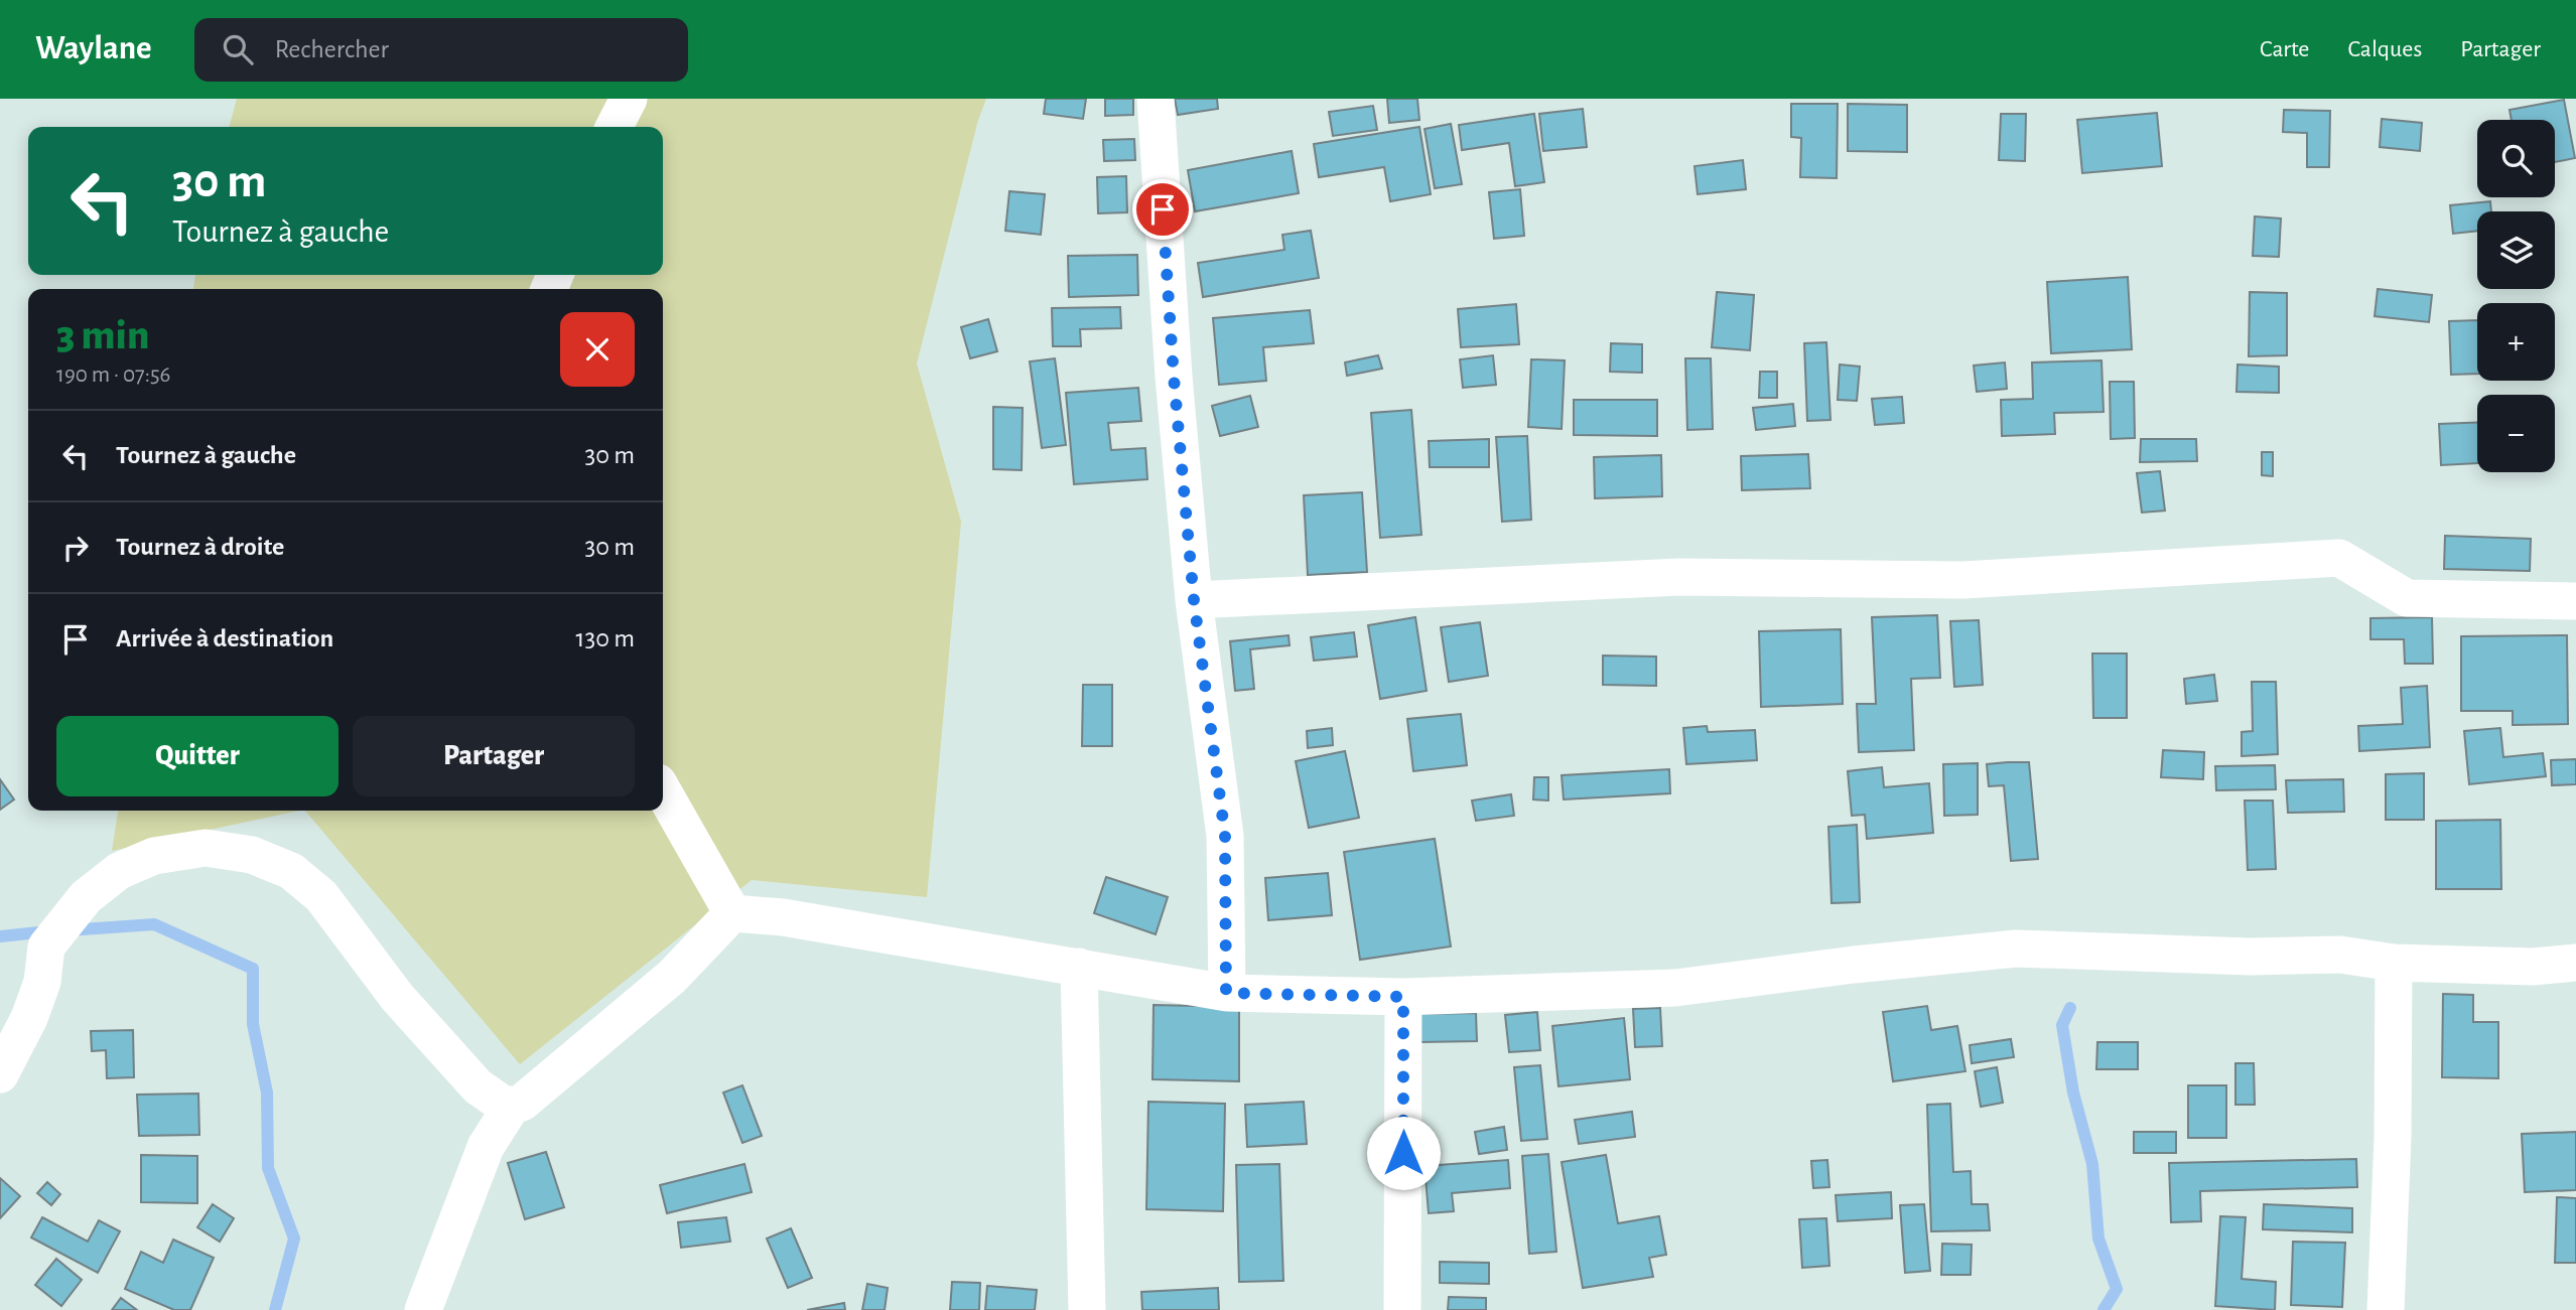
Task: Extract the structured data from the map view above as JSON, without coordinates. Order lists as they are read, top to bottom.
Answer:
{
  "page": {
    "header": "Waylane",
    "search": "Rechercher",
    "nav": ["Carte", "Calques", "Partager"],
    "map_buttons": ["+", "−"],
    "turn": ["30 m", "Tournez à gauche"],
    "heading": ["3 min", "190 m · 07:56"],
    "list": [
      {
        "name": "Tournez à gauche",
        "value": "30 m"
      },
      {
        "name": "Tournez à droite",
        "value": "30 m"
      },
      {
        "name": "Arrivée à destination",
        "value": "130 m"
      }
    ],
    "buttons": ["Quitter", "Partager"]
  }
}
